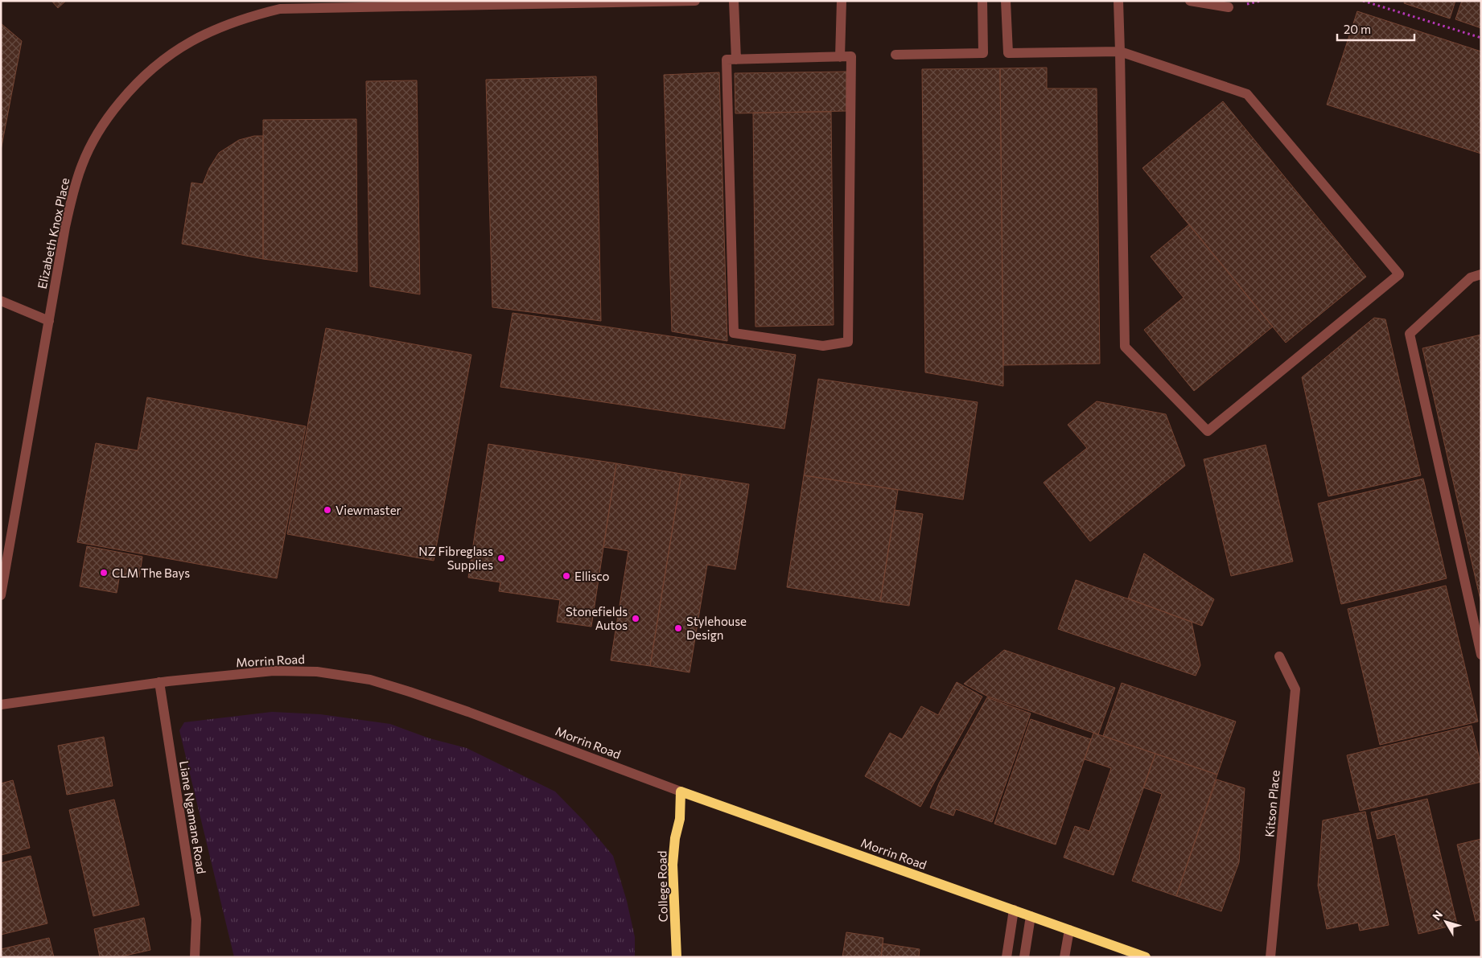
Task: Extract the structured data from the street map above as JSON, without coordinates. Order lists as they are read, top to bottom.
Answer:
{
  "streets": {
    "main road": ["Morrin Road", "College Road"],
    "street": ["Elizabeth Knox Place", "Kitson Place", "Liane Ngamane Road"]
  },
  "crossings": [
    ["Morrin Road", "Liane Ngamane Road"],
    ["Morrin Road", "College Road"]
  ],
  "places": [
    "Viewmaster",
    "NZ Fibreglass Supplies",
    "CLM The Bays",
    "Ellisco",
    "Stonefields Autos",
    "Stylehouse Design"
  ],
  "scale_bar": "20 m",
  "north": "top left"
}
